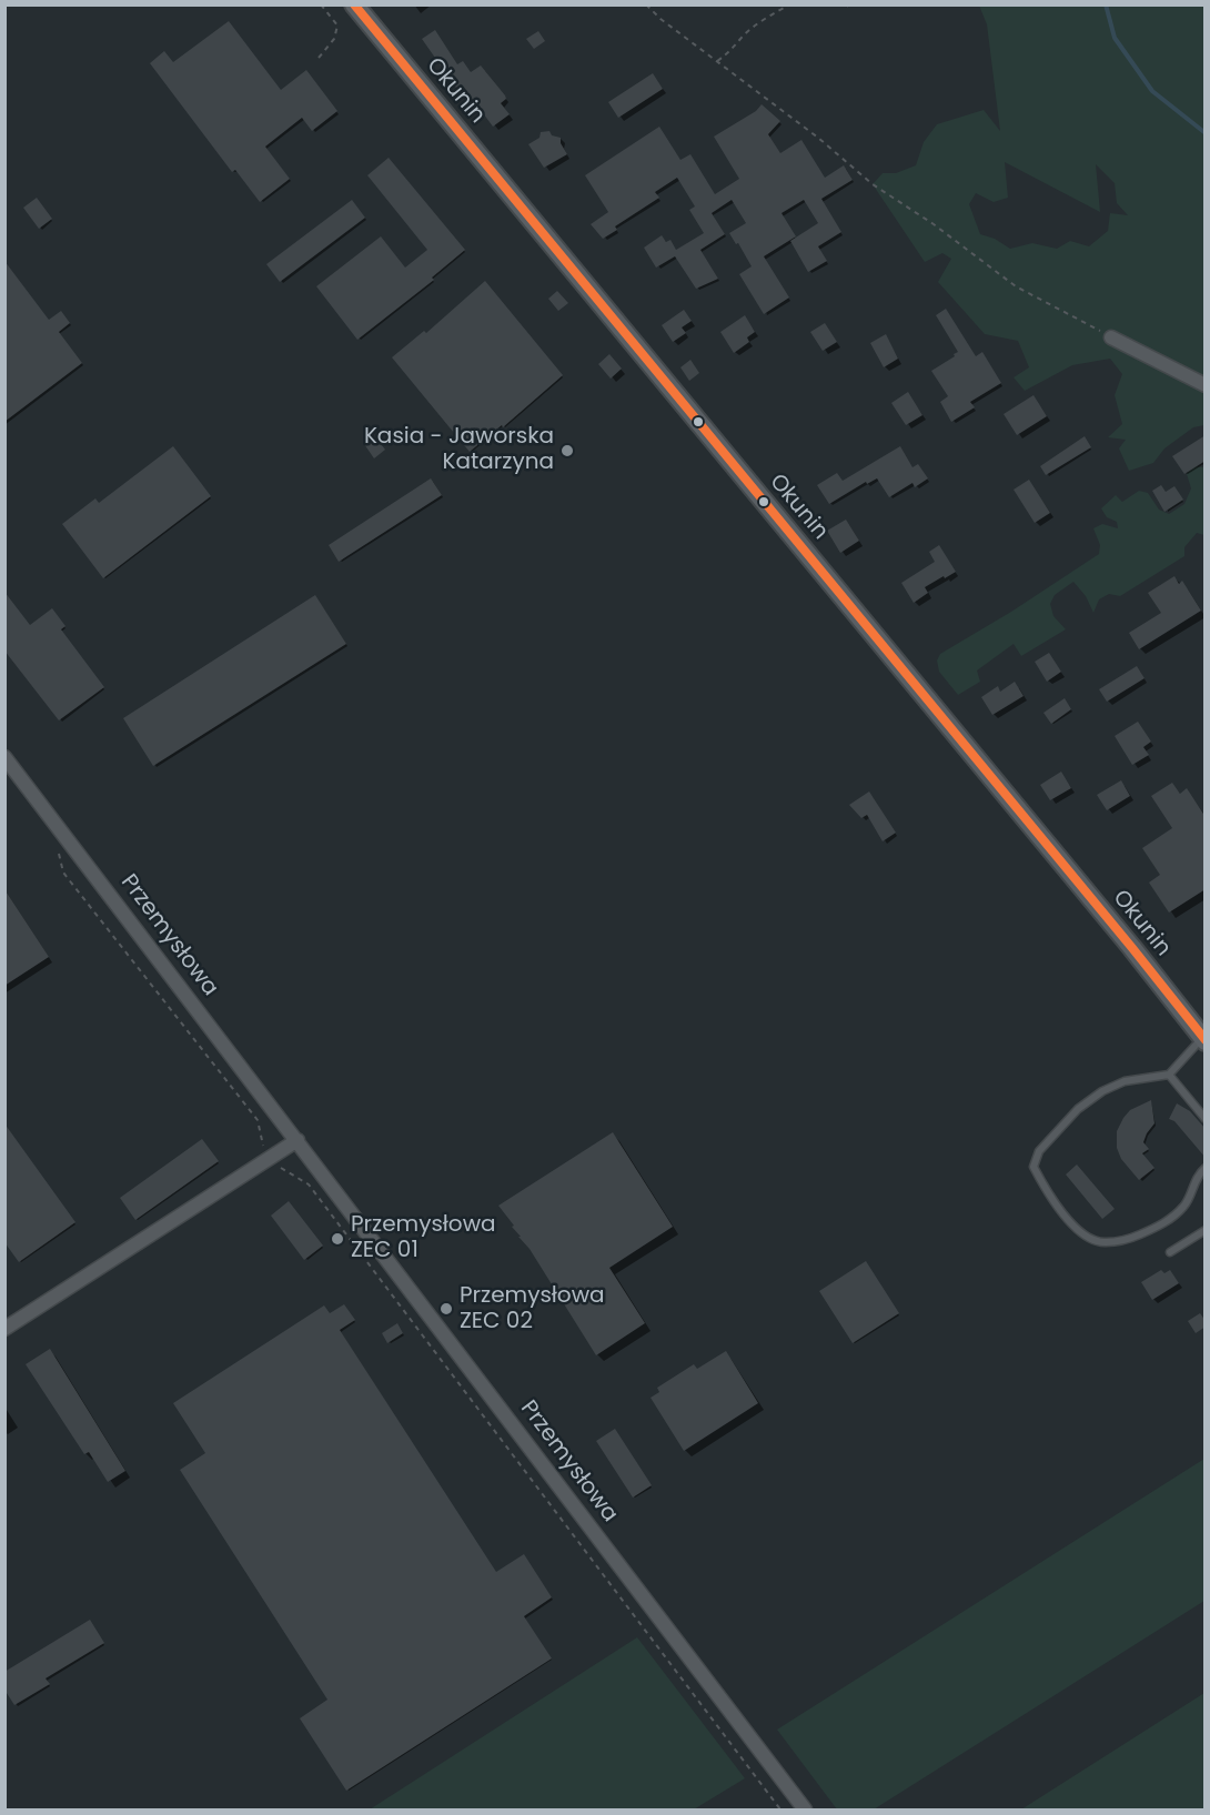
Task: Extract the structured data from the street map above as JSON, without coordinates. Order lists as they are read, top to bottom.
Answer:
{
  "streets": {
    "main road": ["Okunin"],
    "street": ["Przemysłowa"]
  },
  "places": ["Kasia - Jaworska Katarzyna", "Przemysłowa ZEC 01", "Przemysłowa ZEC 02"]
}
